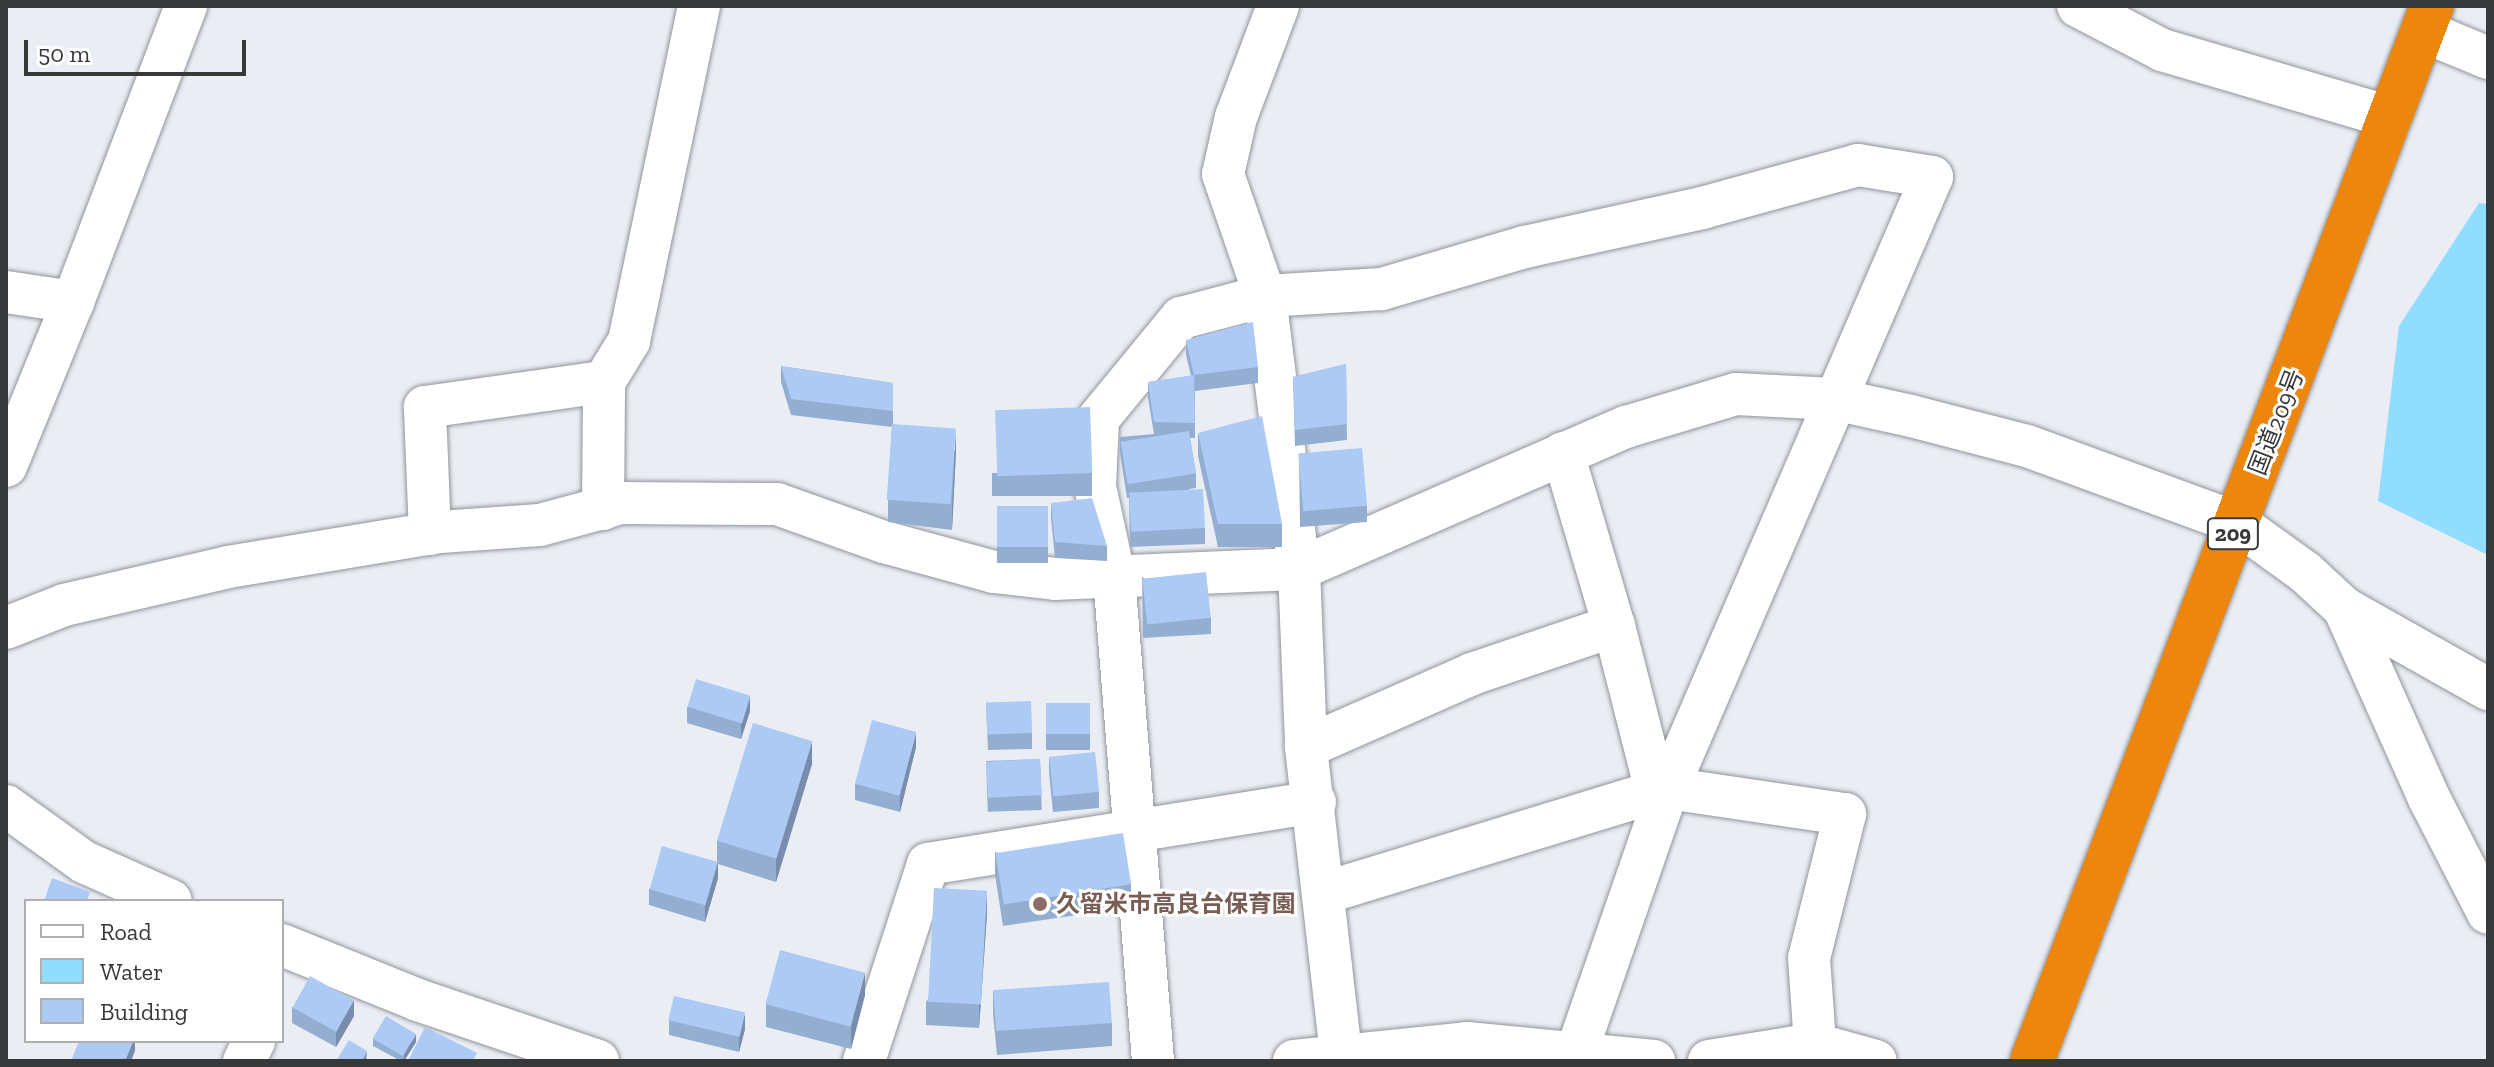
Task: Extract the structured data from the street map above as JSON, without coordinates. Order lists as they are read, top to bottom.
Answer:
{
  "streets": {
    "highway": ["国道209号", "209"]
  },
  "places": ["久留米市高良台保育園"],
  "legend": ["Road", "Water", "Building"],
  "scale_bar": "50 m"
}
